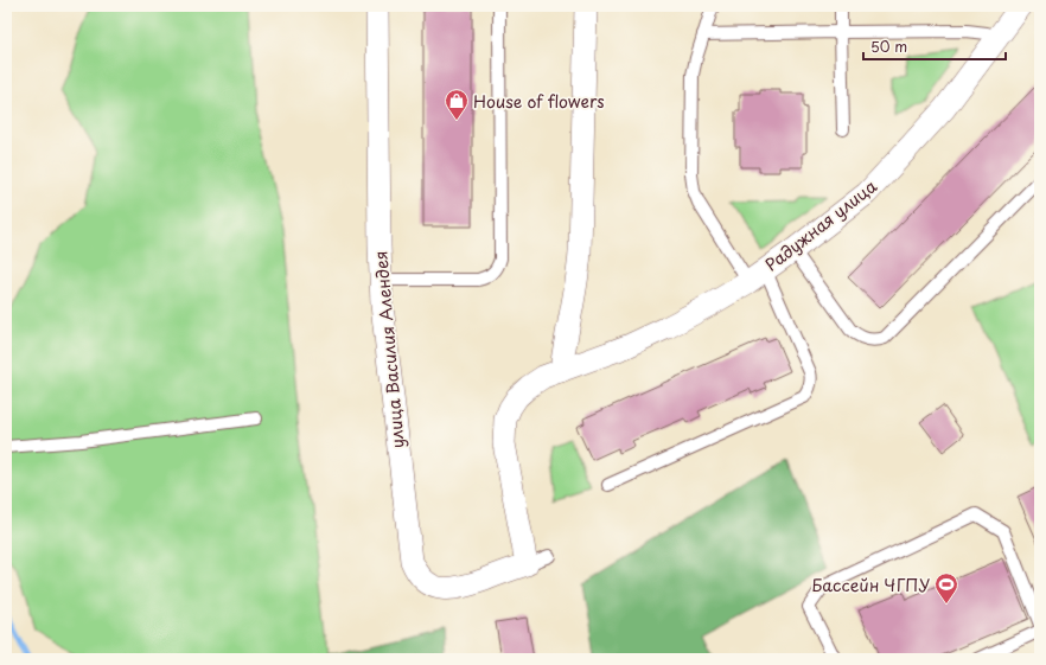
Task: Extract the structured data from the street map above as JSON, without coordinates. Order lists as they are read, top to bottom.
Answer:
{
  "streets": {
    "street": ["Радужная улица", "улица Василия Алендея"]
  },
  "crossings": [
    ["Радужная улица", "улица Василия Алендея"]
  ],
  "places": {
    "shop": ["House of flowers"],
    "sports": ["Бассейн ЧГПУ"]
  },
  "scale_bar": "50 m"
}
